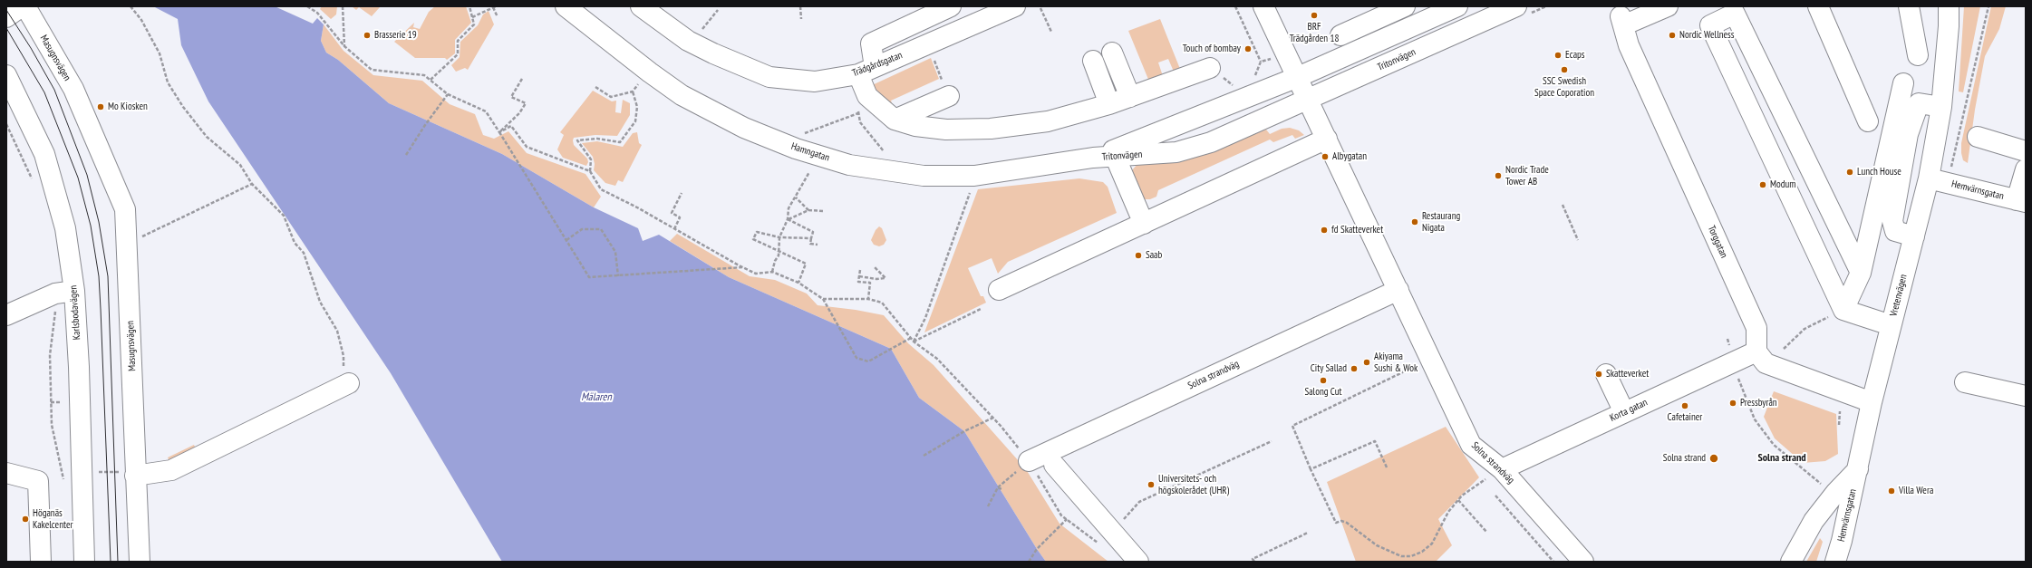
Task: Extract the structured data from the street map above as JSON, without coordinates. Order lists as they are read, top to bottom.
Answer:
{
  "streets": {
    "street": [
      "Masugnsvägen",
      "Tritonvägen",
      "Trädgårdsgatan",
      "Hamngatan",
      "Hemvärnsgatan",
      "Torggatan",
      "Vretenvägen",
      "Karlsbodavägen",
      "Solna strandväg",
      "Korta gatan"
    ]
  },
  "crossings": [
    ["Tritonvägen", "Hamngatan"],
    ["Tritonvägen", "Solna strandväg"],
    ["Hemvärnsgatan", "Vretenvägen"],
    ["Torggatan", "Korta gatan"],
    ["Solna strandväg", "Korta gatan"]
  ],
  "districts": ["Solna strand"],
  "water": ["Mälaren"],
  "places": [
    "BRF Trädgården 18",
    "Brasserie 19",
    "Nordic Wellness",
    "Touch of bombay",
    "Ecaps",
    "SSC Swedish Space Coporation",
    "Mo Kiosken",
    "Albygatan",
    "Lunch House",
    "Nordic Trade Tower AB",
    "Modum",
    "Restaurang Nigata",
    "fd Skatteverket",
    "Saab",
    "Akiyama Sushi & Wok",
    "City Sallad",
    "Skatteverket",
    "Salong Cut",
    "Pressbyrån",
    "Cafetainer",
    "Solna strand",
    "Universitets- och högskolerådet (UHR)",
    "Villa Wera",
    "Höganäs Kakelcenter"
  ]
}
